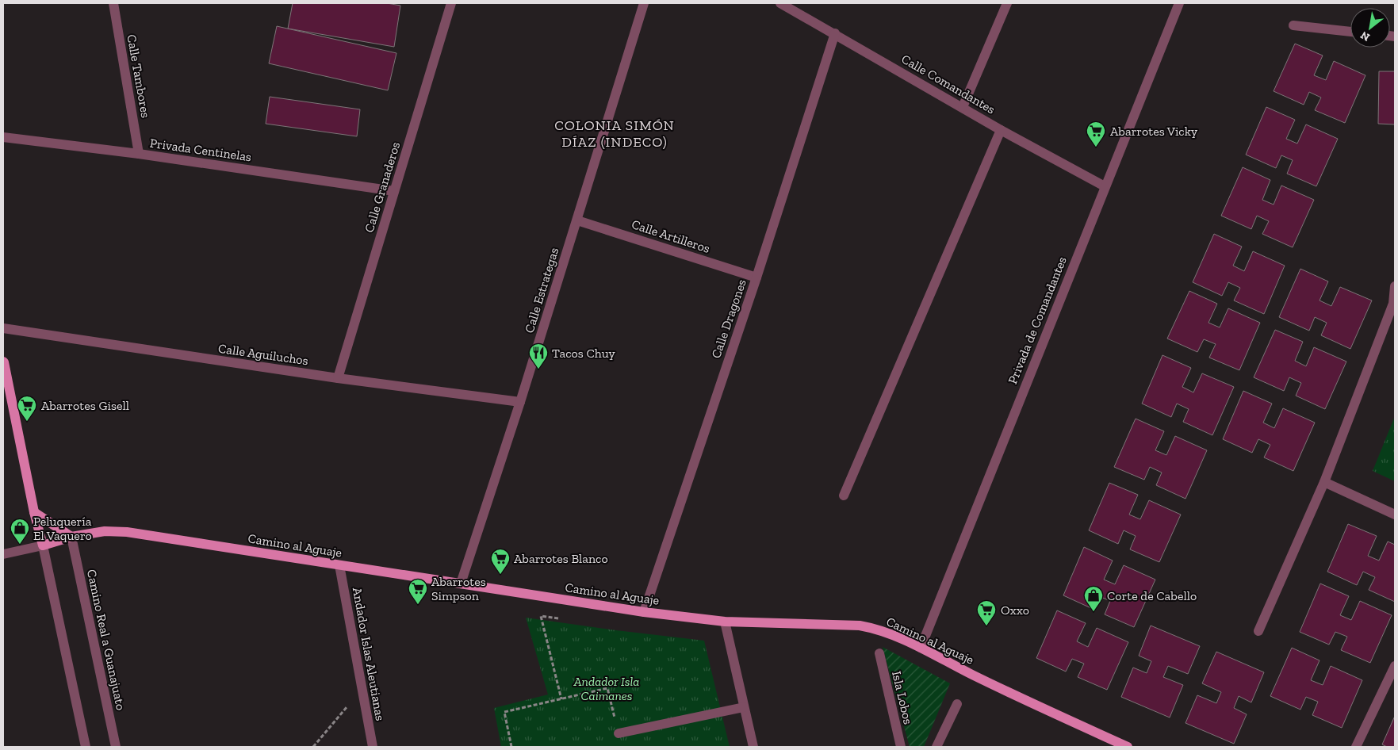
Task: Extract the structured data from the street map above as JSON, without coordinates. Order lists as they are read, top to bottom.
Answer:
{
  "streets": {
    "main road": ["Camino al Aguaje"],
    "street": [
      "Calle Tambores",
      "Calle Comandantes",
      "Privada Centinelas",
      "Calle Granaderos",
      "Calle Artilleros",
      "Calle Estrategas",
      "Calle Dragones",
      "Privada de Comandantes",
      "Calle Aguiluchos",
      "Camino Real a Guanajuato",
      "Andador Islas Aleutianas",
      "Isla Lobos"
    ]
  },
  "crossings": [
    ["Calle Tambores", "Privada Centinelas"],
    ["Calle Comandantes", "Calle Dragones"],
    ["Calle Comandantes", "Privada de Comandantes"],
    ["Privada Centinelas", "Calle Granaderos"],
    ["Calle Granaderos", "Calle Aguiluchos"],
    ["Calle Artilleros", "Calle Estrategas"],
    ["Calle Artilleros", "Calle Dragones"],
    ["Calle Estrategas", "Calle Aguiluchos"],
    ["Calle Estrategas", "Camino al Aguaje"],
    ["Calle Dragones", "Camino al Aguaje"],
    ["Privada de Comandantes", "Camino al Aguaje"],
    ["Camino al Aguaje", "Camino Real a Guanajuato"],
    ["Camino al Aguaje", "Andador Islas Aleutianas"]
  ],
  "districts": ["COLONIA SIMÓN DÍAZ (INDECO)"],
  "parks": ["Andador Isla Caimanes"],
  "places": {
    "supermarket": [
      "Abarrotes Vicky",
      "Abarrotes Gisell",
      "Abarrotes Blanco",
      "Abarrotes Simpson",
      "Oxxo"
    ],
    "restaurant": ["Tacos Chuy"],
    "shop": ["Peluquería El Vaquero", "Corte de Cabello"]
  },
  "north": "bottom left"
}
